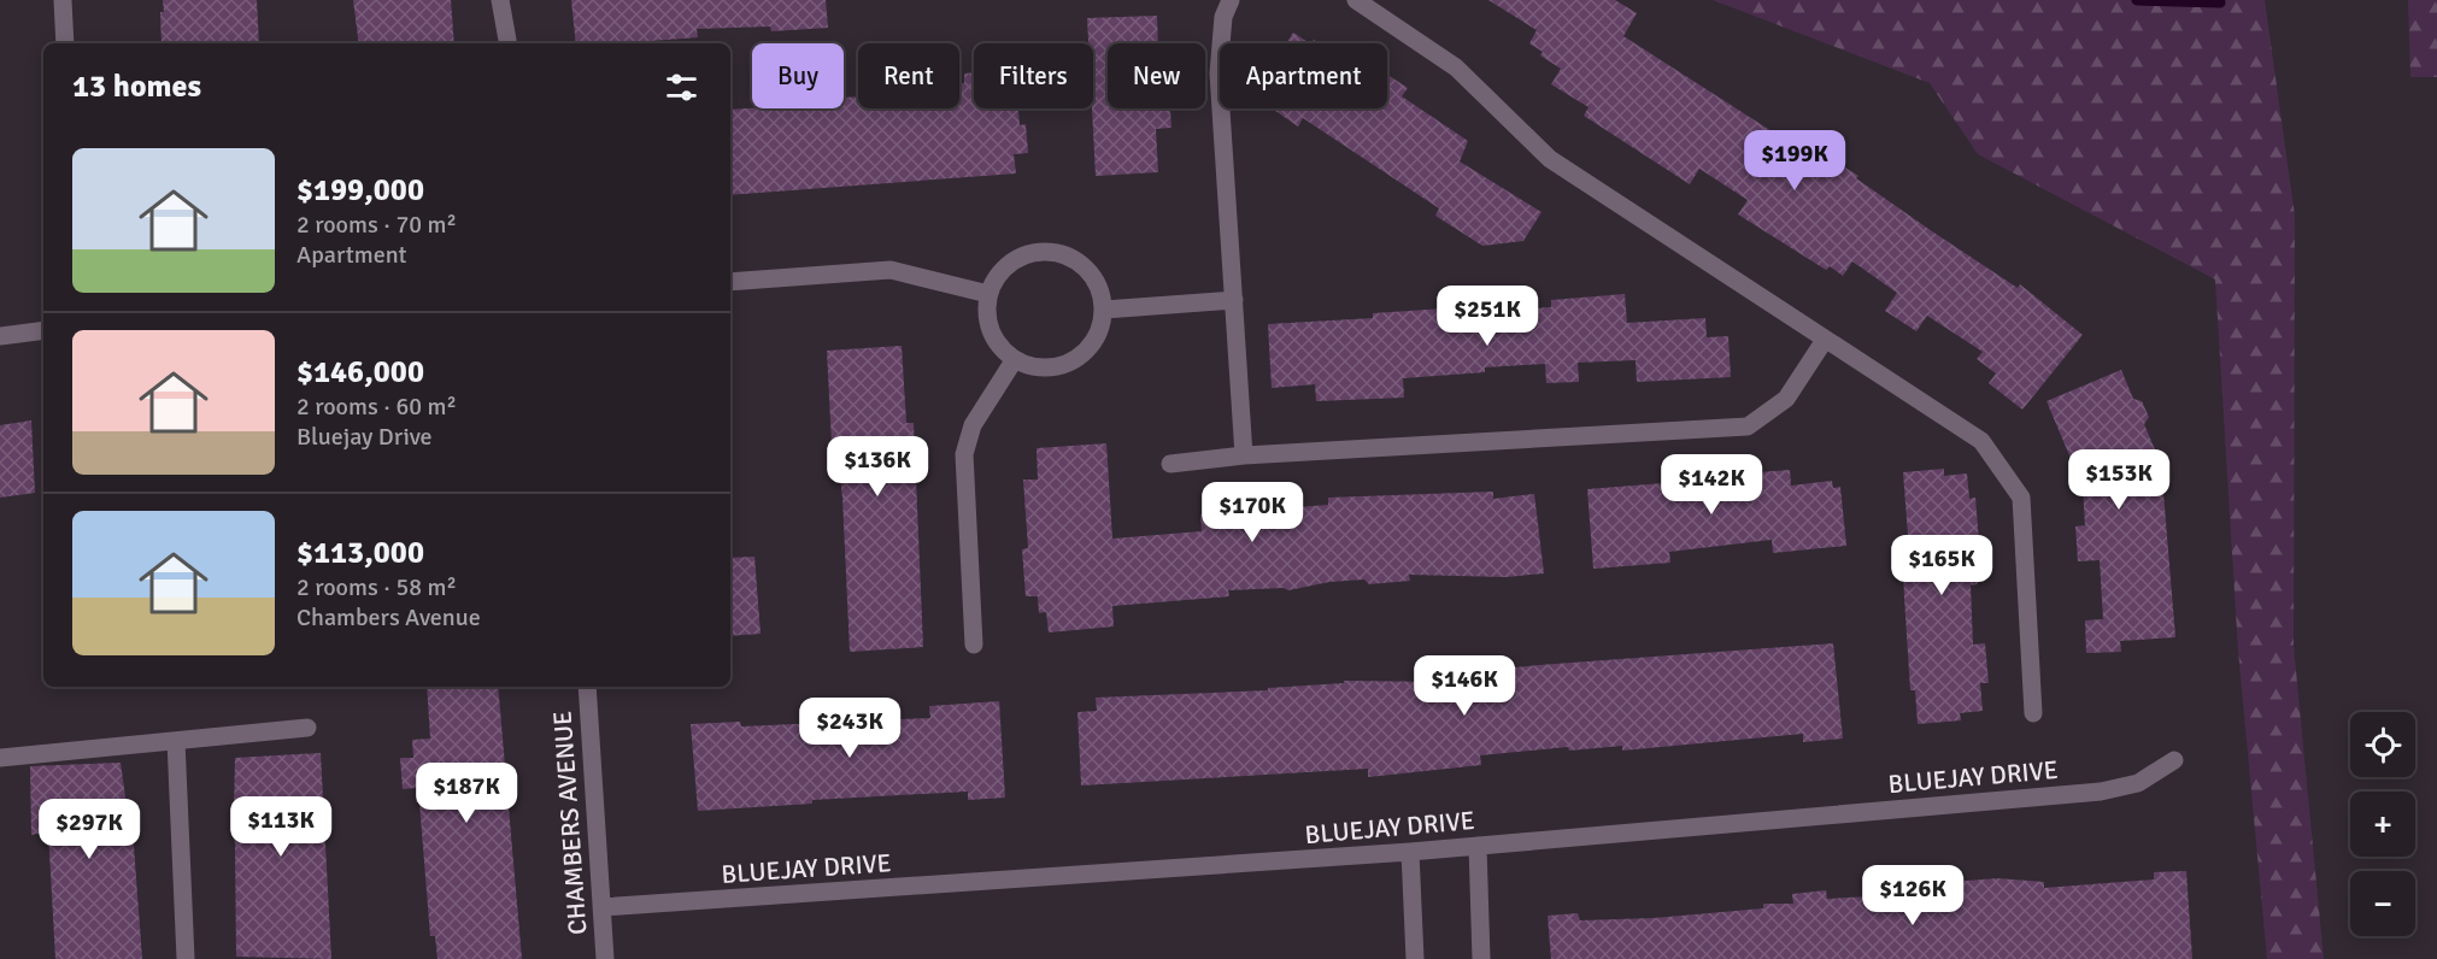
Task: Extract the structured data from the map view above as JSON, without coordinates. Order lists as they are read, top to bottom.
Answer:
{
  "streets": {
    "street": ["BLUEJAY DRIVE", "CHAMBERS AVENUE"]
  },
  "crossings": [
    ["BLUEJAY DRIVE", "CHAMBERS AVENUE"]
  ],
  "page": {
    "chip": [
      "Buy",
      "Rent",
      "Filters",
      "New",
      "Apartment"
    ],
    "heading": "13 homes",
    "price": [
      "$199K",
      "$251K",
      "$136K",
      "$153K",
      "$142K",
      "$170K",
      "$165K",
      "$146K",
      "$243K",
      "$187K",
      "$113K",
      "$297K",
      "$126K"
    ],
    "list": [
      {
        "name": "$199,000",
        "note": "2 rooms · 70 m² · Apartment"
      },
      {
        "name": "$146,000",
        "note": "2 rooms · 60 m² · Bluejay Drive"
      },
      {
        "name": "$113,000",
        "note": "2 rooms · 58 m² · Chambers Avenue"
      }
    ],
    "map_buttons": ["+", "−"]
  }
}
